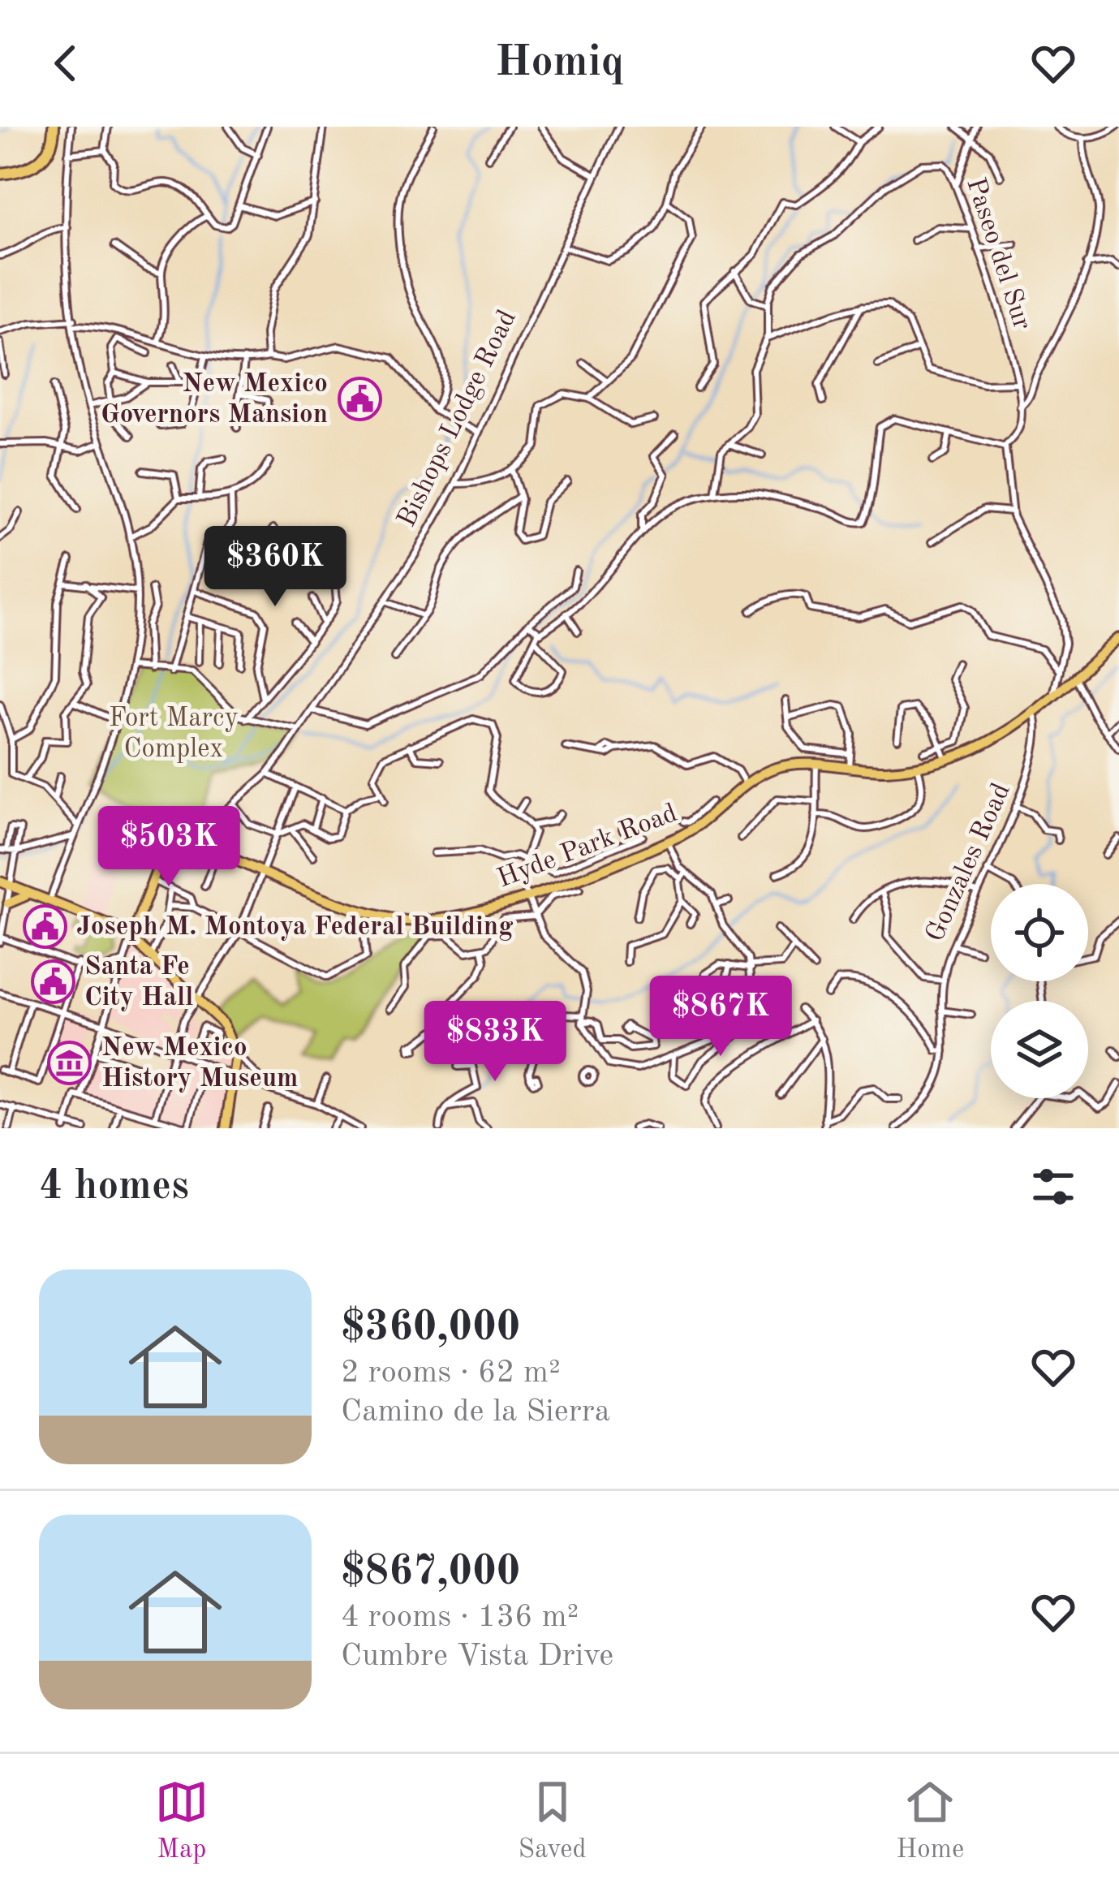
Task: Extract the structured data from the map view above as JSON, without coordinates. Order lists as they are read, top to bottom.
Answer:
{
  "streets": {
    "main road": ["Bishops Lodge Road", "Hyde Park Road"],
    "street": ["Paseo del Sur", "Gonzales Road"]
  },
  "crossings": [
    ["Hyde Park Road", "Gonzales Road"]
  ],
  "parks": ["Fort Marcy Complex"],
  "places": {
    "public building": ["New Mexico Governors Mansion", "Joseph M. Montoya Federal Building", "Santa Fe City Hall"],
    "museum": ["New Mexico History Museum"]
  },
  "page": {
    "header": "Homiq",
    "price": [
      "$360K",
      "$503K",
      "$867K",
      "$833K"
    ],
    "heading": "4 homes",
    "list": [
      {
        "name": "$360,000",
        "note": "2 rooms · 62 m² · Camino de la Sierra"
      },
      {
        "name": "$867,000",
        "note": "4 rooms · 136 m² · Cumbre Vista Drive"
      }
    ],
    "tabs": ["Map", "Saved", "Home"]
  }
}
